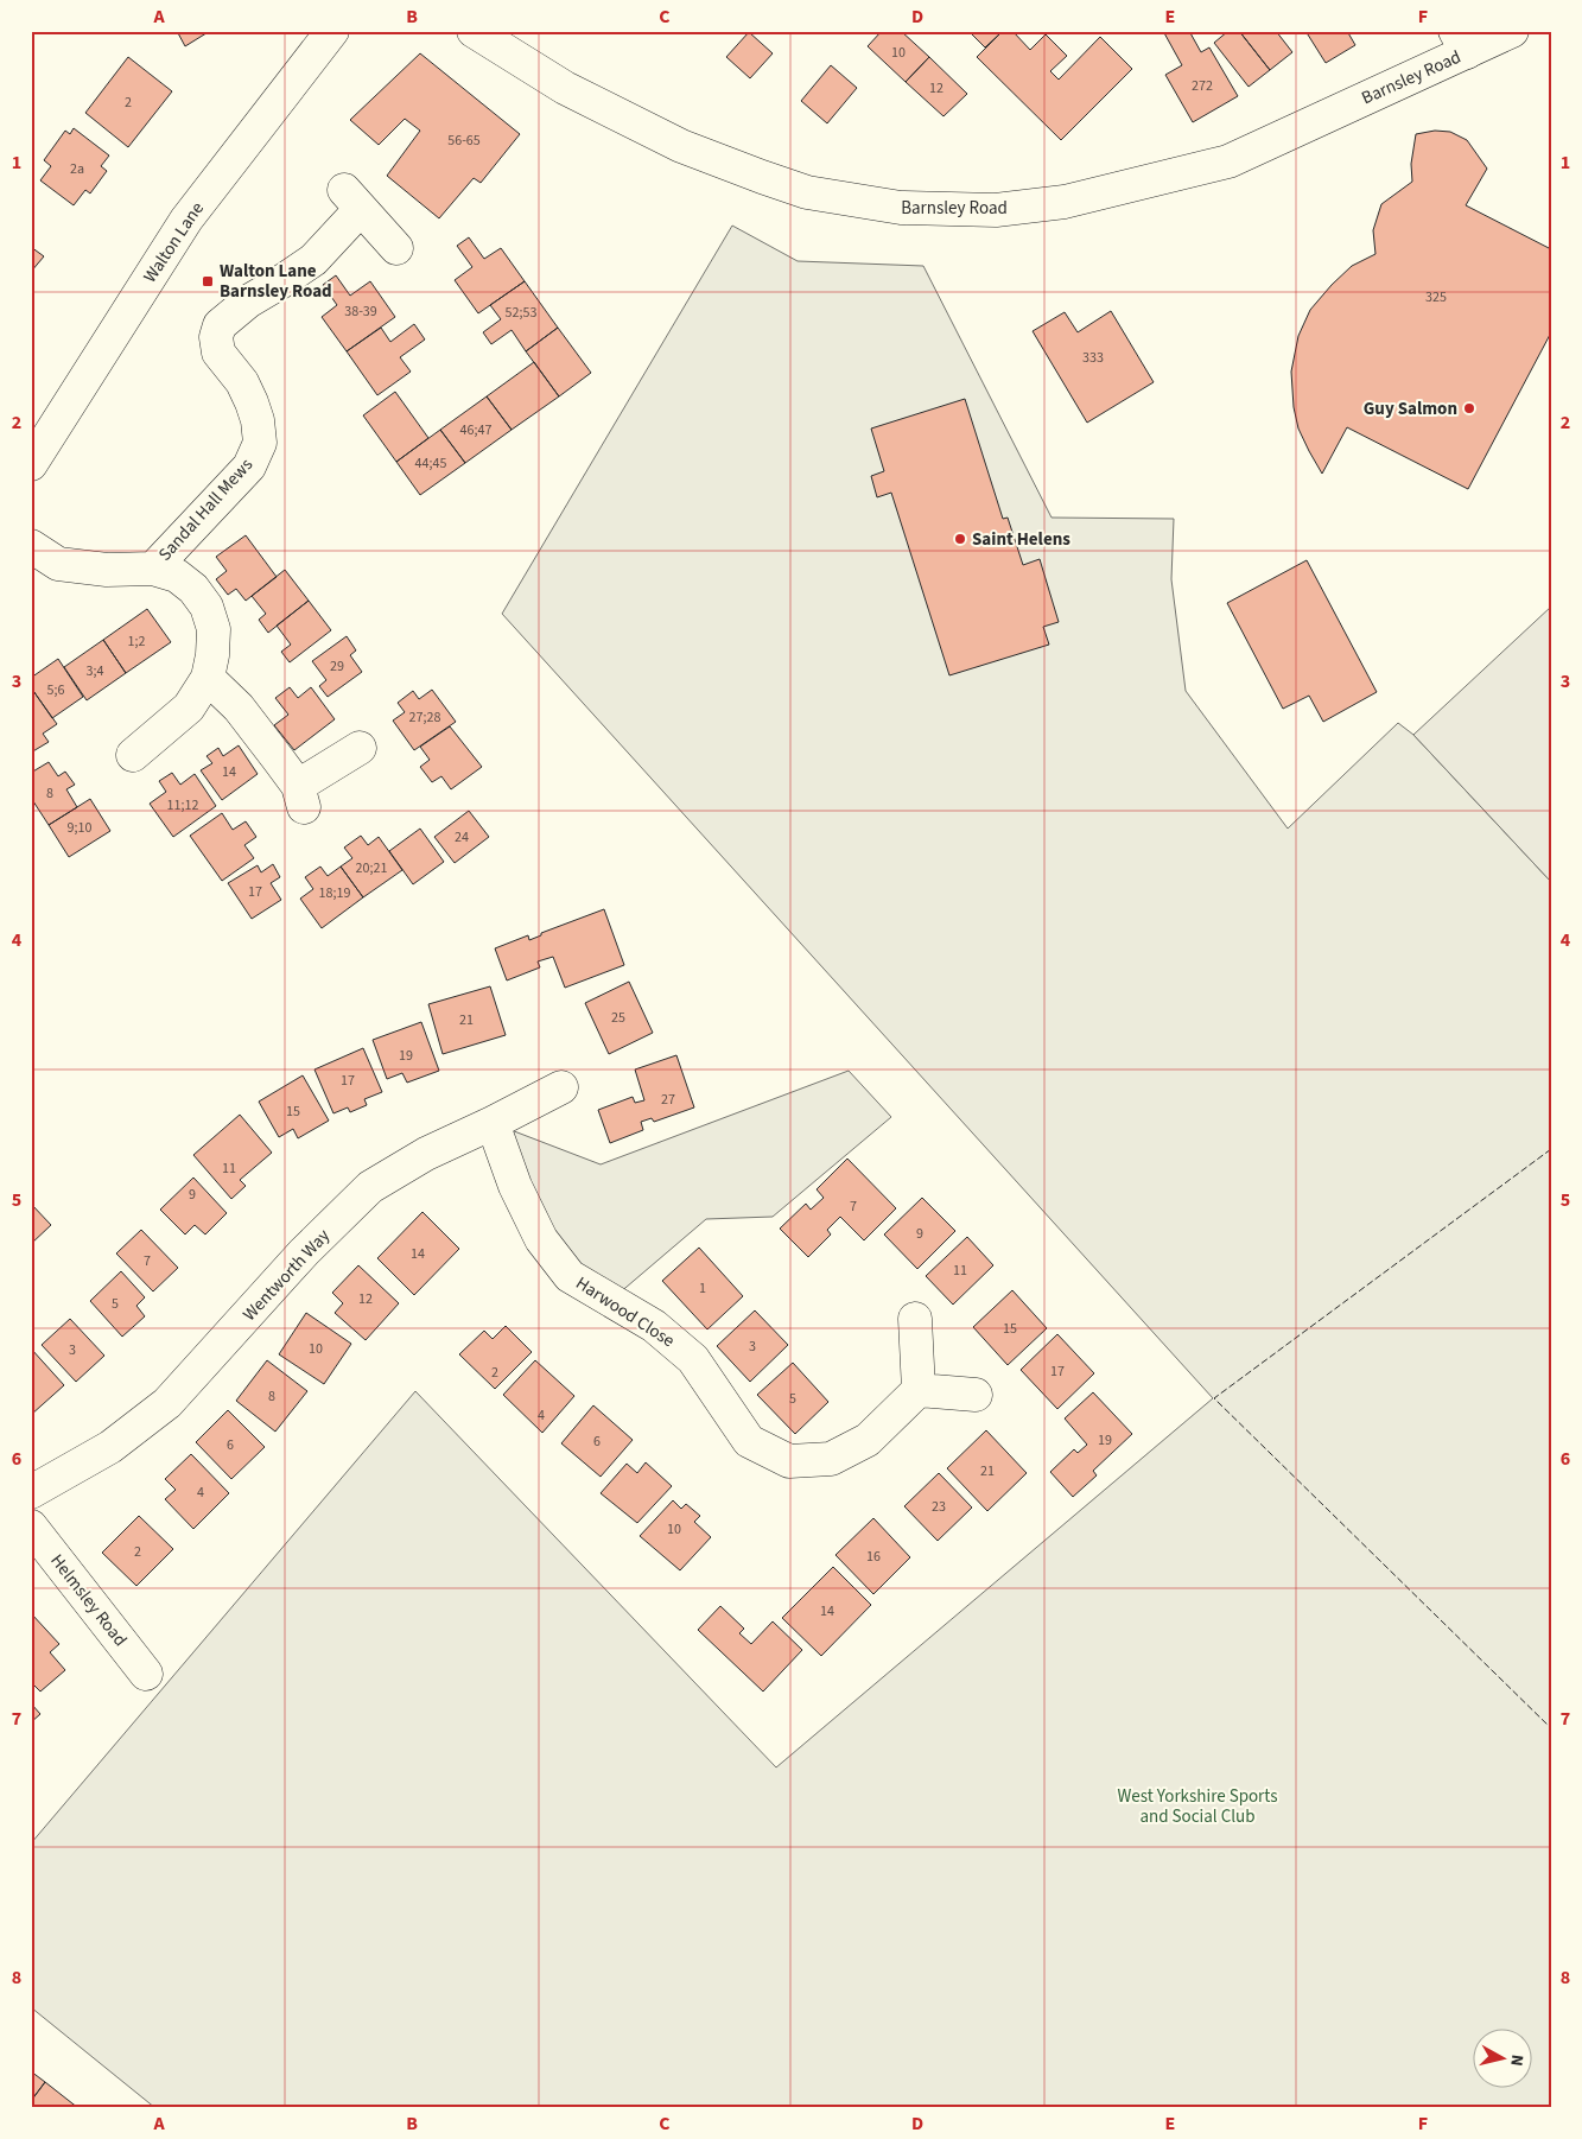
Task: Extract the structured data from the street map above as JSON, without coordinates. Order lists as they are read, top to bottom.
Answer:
{
  "streets": {
    "street": [
      "Barnsley Road",
      "Walton Lane",
      "Sandal Hall Mews",
      "Wentworth Way",
      "Harwood Close",
      "Helmsley Road"
    ]
  },
  "crossings": [
    ["Wentworth Way", "Harwood Close"]
  ],
  "parks": ["West Yorkshire Sports and Social Club"],
  "places": {
    "transit": ["Walton Lane Barnsley Road"],
    "other": ["Guy Salmon", "Saint Helens"]
  },
  "house_numbers": [
    "10",
    "272",
    "12",
    "2",
    "56-65",
    "2a",
    "325",
    "38-39",
    "52;53",
    "333",
    "46;47",
    "44;45",
    "1;2",
    "29",
    "3;4",
    "5;6",
    "27;28",
    "14",
    "8",
    "11;12",
    "9;10",
    "24",
    "20;21",
    "17",
    "18;19",
    "25",
    "21",
    "19",
    "17",
    "27",
    "15",
    "11",
    "9",
    "7",
    "9",
    "14",
    "7",
    "11",
    "1",
    "12",
    "5",
    "15",
    "3",
    "10",
    "3",
    "17",
    "2",
    "8",
    "5",
    "4",
    "19",
    "6",
    "6",
    "21",
    "4",
    "23",
    "10",
    "2",
    "16",
    "14"
  ],
  "north": "right",
  "grid": {
    "columns": [
      "A",
      "B",
      "C",
      "D",
      "E",
      "F"
    ],
    "rows": [
      "1",
      "2",
      "3",
      "4",
      "5",
      "6",
      "7",
      "8"
    ]
  }
}
